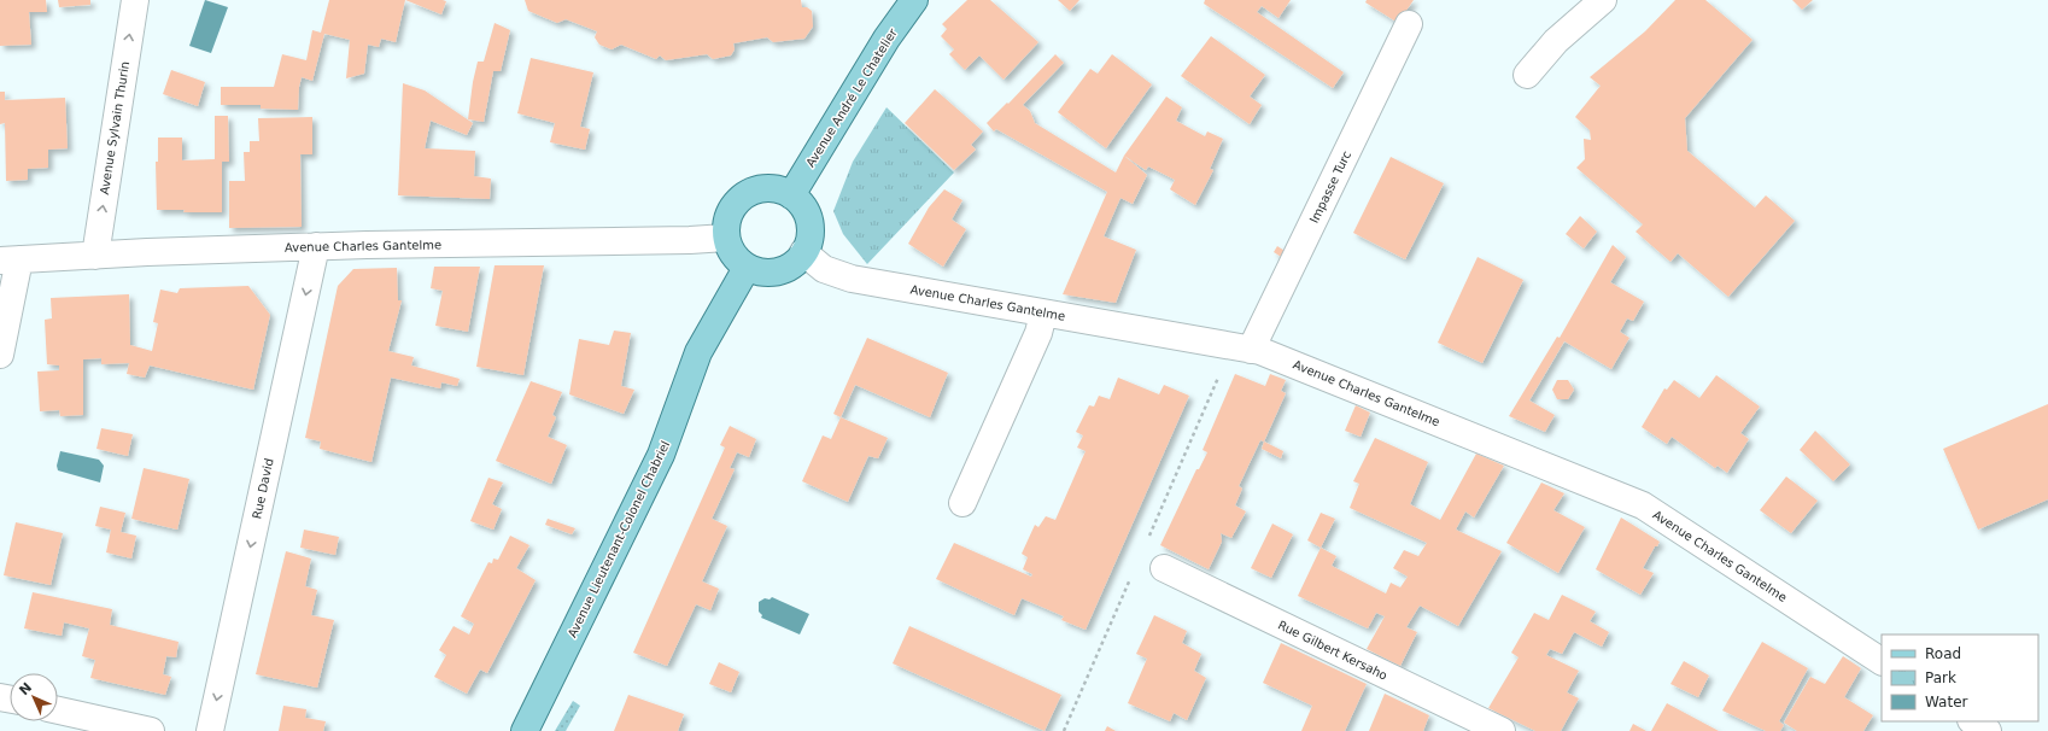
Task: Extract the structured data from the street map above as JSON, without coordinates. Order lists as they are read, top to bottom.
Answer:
{
  "streets": {
    "main road": ["Avenue André Le Chatelier", "Avenue Lieutenant-Colonel Chabriel"],
    "street": [
      "Avenue Sylvain Thurin",
      "Impasse Turc",
      "Avenue Charles Gantelme",
      "Rue David",
      "Rue Gilbert Kersaho"
    ]
  },
  "crossings": [
    ["Avenue André Le Chatelier", "Avenue Charles Gantelme"],
    ["Avenue André Le Chatelier", "Avenue Lieutenant-Colonel Chabriel"],
    ["Avenue Sylvain Thurin", "Avenue Charles Gantelme"],
    ["Impasse Turc", "Avenue Charles Gantelme"],
    ["Avenue Charles Gantelme", "Rue David"],
    ["Avenue Charles Gantelme", "Avenue Lieutenant-Colonel Chabriel"]
  ],
  "one_way": ["Avenue Sylvain Thurin", "Rue David"],
  "legend": ["Road", "Park", "Water"],
  "north": "top left"
}
